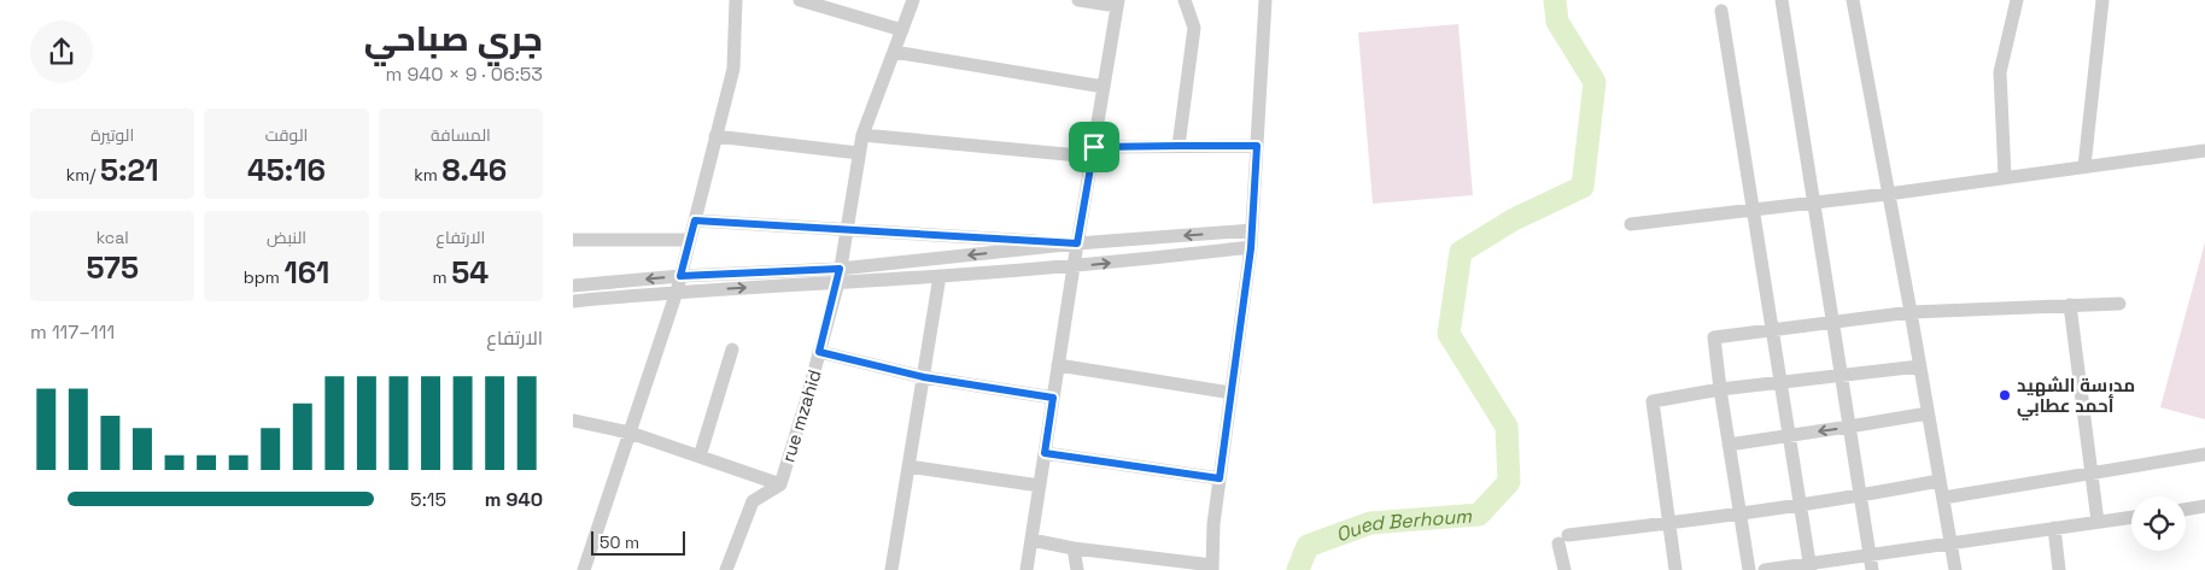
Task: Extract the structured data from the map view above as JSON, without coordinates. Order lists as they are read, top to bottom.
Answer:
{
  "streets": {
    "street": ["rue mzahid"]
  },
  "water": ["Oued Berhoum"],
  "places": ["مدرسة الشهيد أحمد عطابي"],
  "scale_bar": "50 m",
  "page": {
    "heading": ["جري صباحي", "06:53 · 9 × 940 m"],
    "stats": [
      ["المسافة", "8.46 km"],
      ["الوقت", "45:16"],
      ["الوتيرة", "5:21 /km"],
      ["الارتفاع", "54 m"],
      ["النبض", "161 bpm"],
      ["kcal", "575"]
    ],
    "chart": ["الارتفاع", "111–117 m"],
    "list": [
      {
        "name": "940 m",
        "note": "5:15"
      }
    ],
    "scale": "50 m"
  }
}
